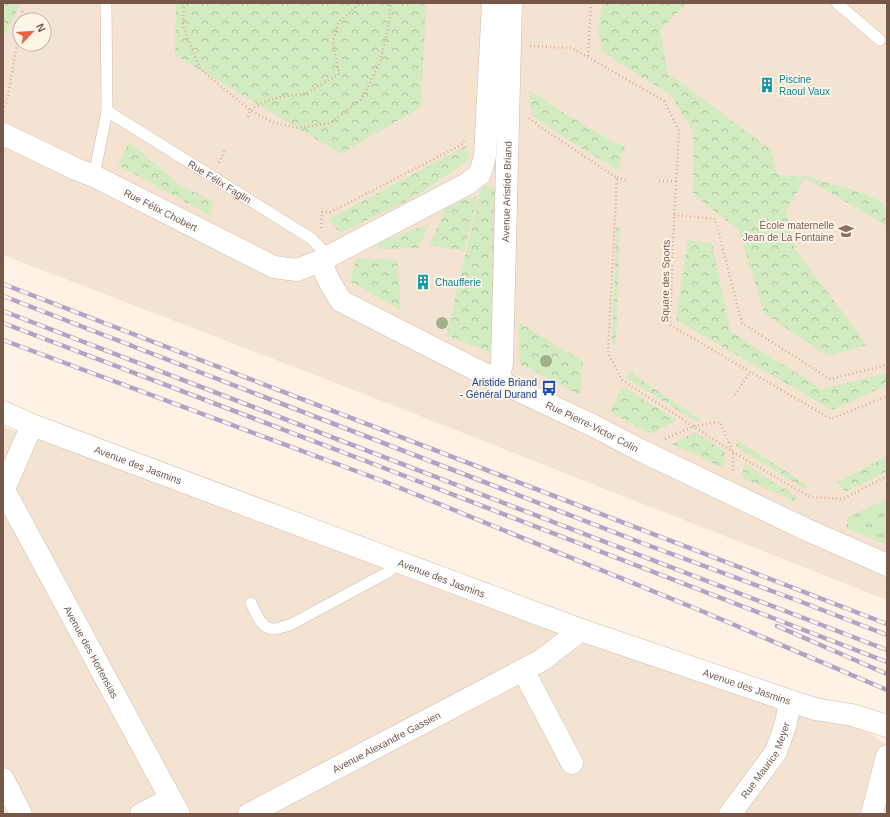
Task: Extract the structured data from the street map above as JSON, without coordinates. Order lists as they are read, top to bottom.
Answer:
{
  "streets": {
    "street": [
      "Avenue Aristide Briand",
      "Rue Félix Chobert",
      "Rue Pierre-Victor Colin",
      "Avenue des Jasmins",
      "Avenue des Hortensias",
      "Avenue Alexandre Gassien",
      "Rue Maurice Meyer"
    ],
    "lane": ["Rue Félix Faglin"],
    "path": ["Square des Sports"]
  },
  "crossings": [
    ["Rue Félix Faglin", "Rue Félix Chobert"],
    ["Rue Félix Faglin", "Rue Pierre-Victor Colin"],
    ["Avenue Aristide Briand", "Rue Pierre-Victor Colin"],
    ["Rue Félix Chobert", "Rue Pierre-Victor Colin"],
    ["Avenue des Jasmins", "Avenue Alexandre Gassien"],
    ["Avenue des Jasmins", "Rue Maurice Meyer"]
  ],
  "places": {
    "building": ["Piscine Raoul Vaux", "Chaufferie"],
    "school or university": ["École maternelle Jean de La Fontaine"],
    "bus stop": ["Aristide Briand - Général Durand"]
  },
  "north": "top right"
}
